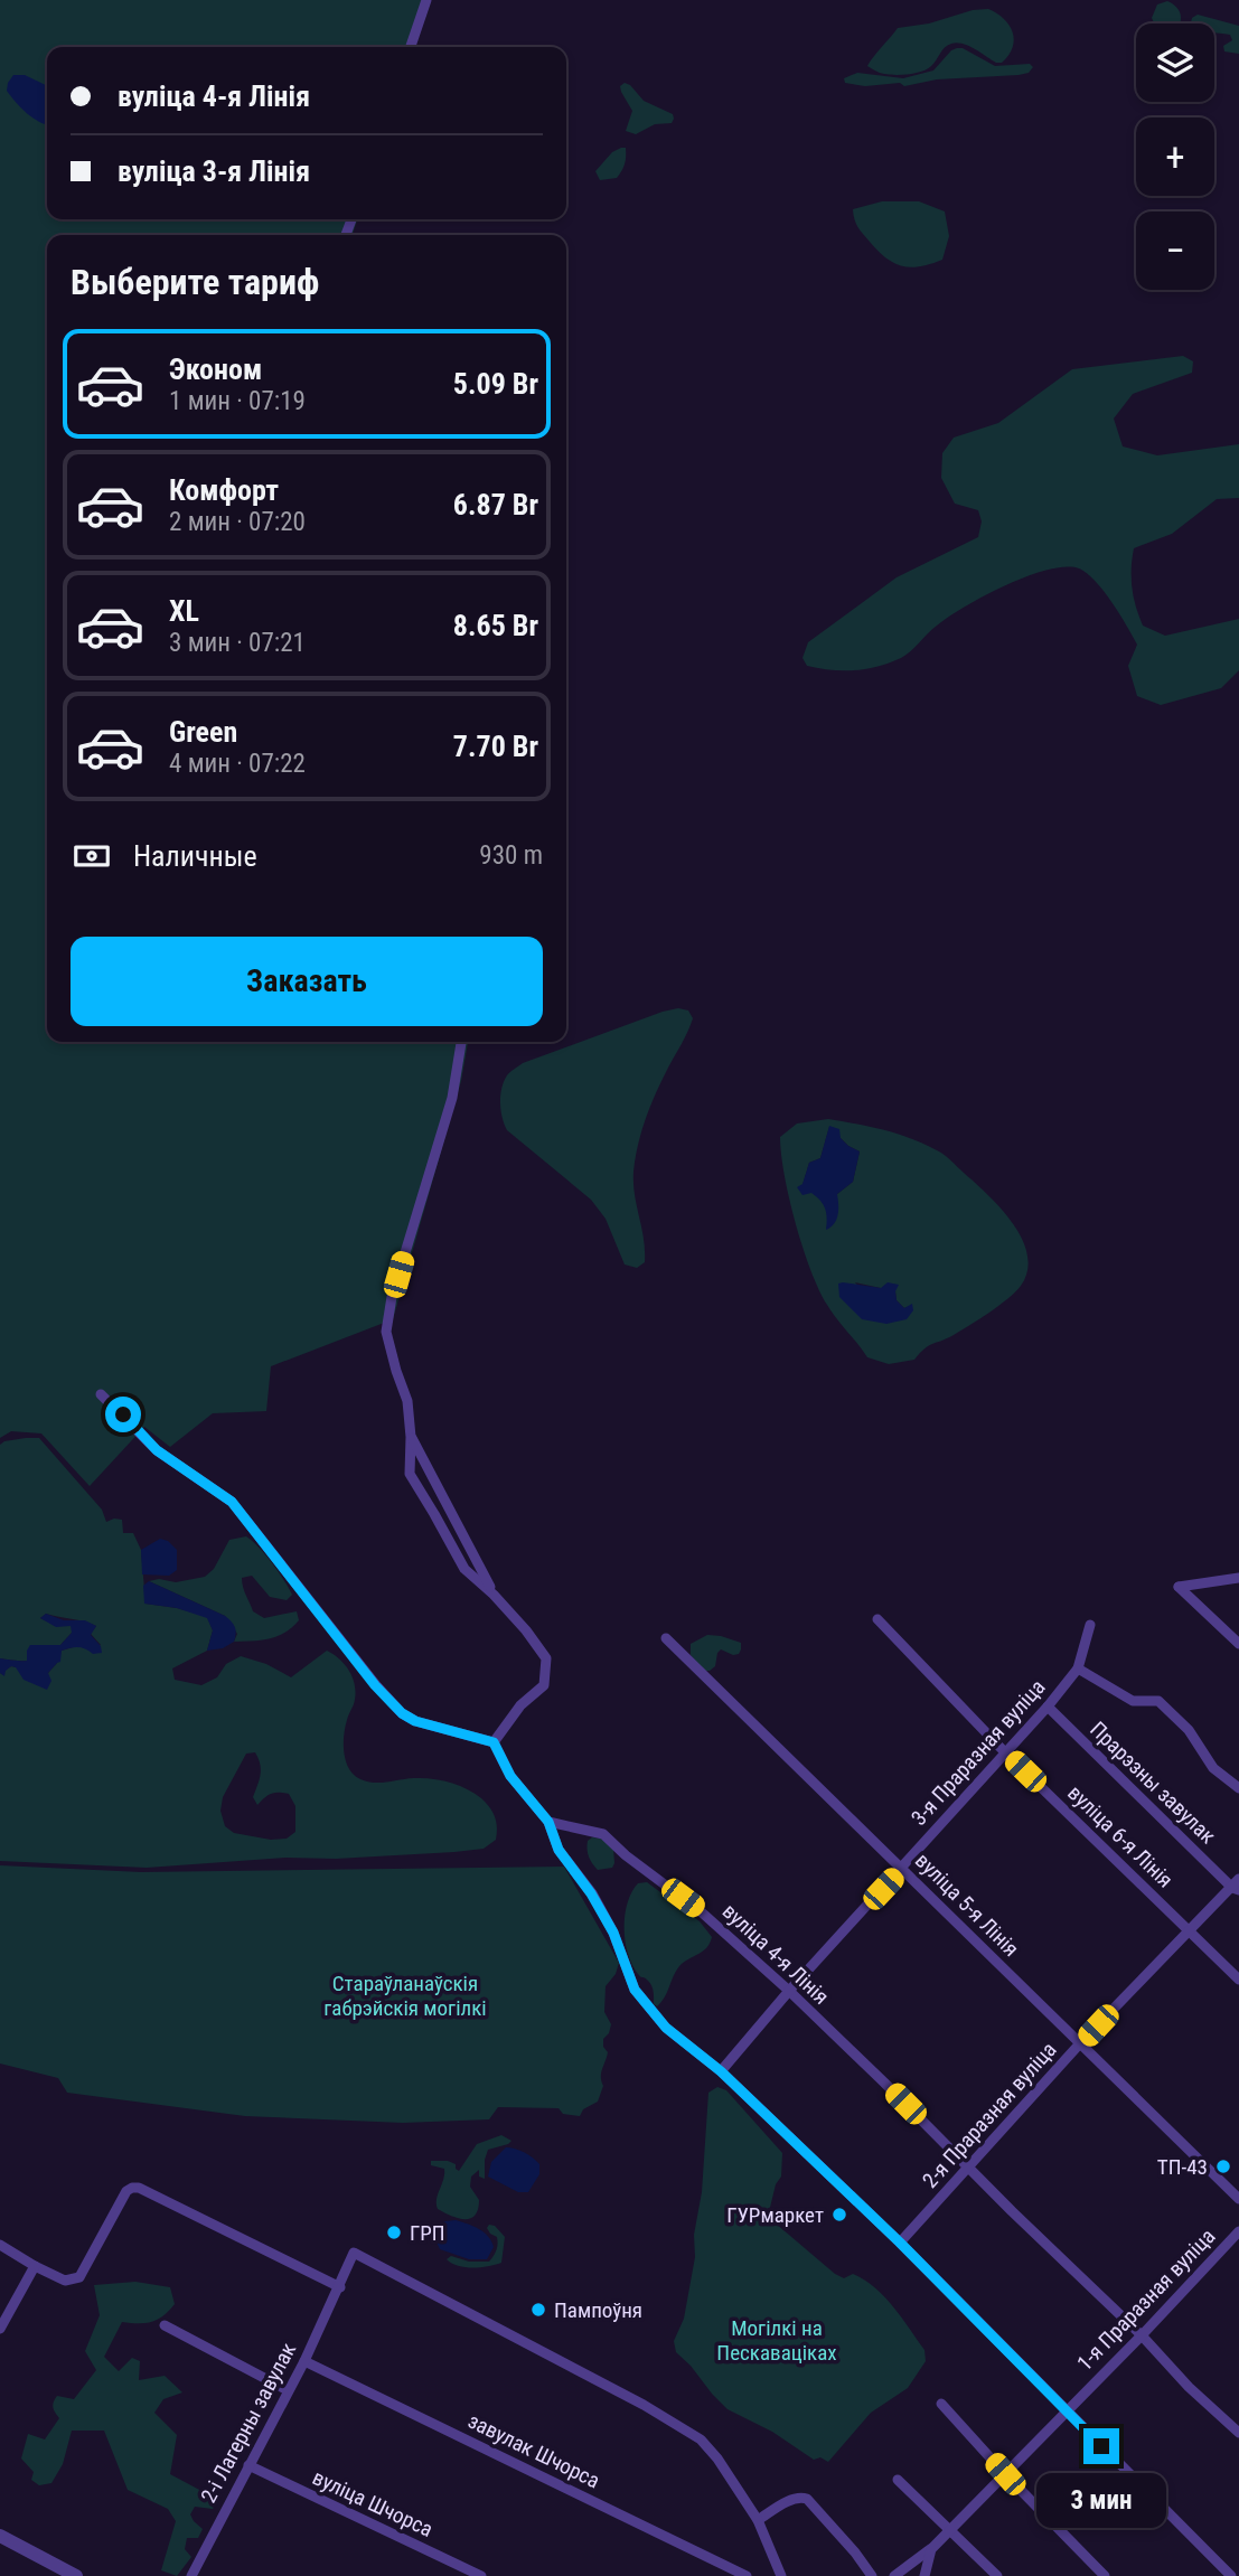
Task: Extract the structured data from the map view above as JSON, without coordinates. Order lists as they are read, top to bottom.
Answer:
{
  "streets": {
    "street": [
      "3-я Праразная вуліца",
      "Прарэзны завулак",
      "вуліца 6-я Лінія",
      "вуліца 5-я Лінія",
      "вуліца 4-я Лінія",
      "2-я Праразная вуліца",
      "1-я Праразная вуліца",
      "2-і Лагерны завулак",
      "завулак Шчорса",
      "вуліца Шчорса"
    ]
  },
  "crossings": [
    ["3-я Праразная вуліца", "Прарэзны завулак"],
    ["3-я Праразная вуліца", "вуліца 6-я Лінія"],
    ["3-я Праразная вуліца", "вуліца 5-я Лінія"],
    ["3-я Праразная вуліца", "вуліца 4-я Лінія"],
    ["Прарэзны завулак", "2-я Праразная вуліца"],
    ["вуліца 6-я Лінія", "2-я Праразная вуліца"],
    ["вуліца 5-я Лінія", "2-я Праразная вуліца"],
    ["вуліца 4-я Лінія", "2-я Праразная вуліца"],
    ["вуліца 4-я Лінія", "1-я Праразная вуліца"],
    ["2-і Лагерны завулак", "завулак Шчорса"],
    ["2-і Лагерны завулак", "вуліца Шчорса"]
  ],
  "parks": ["Стараўланаўскія габрэйскія могілкі", "Могілкі на Пескаваціках"],
  "places": [
    "ТП-43",
    "ГУРмаркет",
    "ГРП",
    "Пампоўня"
  ],
  "page": {
    "map_buttons": ["+", "−"],
    "banner": ["вуліца 4-я Лінія", "вуліца 3-я Лінія"],
    "heading": "Выберите тариф",
    "list": [
      {
        "name": "Эконом",
        "note": "1 мин · 07:19",
        "value": "5.09 Br"
      },
      {
        "name": "Комфорт",
        "note": "2 мин · 07:20",
        "value": "6.87 Br"
      },
      {
        "name": "XL",
        "note": "3 мин · 07:21",
        "value": "8.65 Br"
      },
      {
        "name": "Green",
        "note": "4 мин · 07:22",
        "value": "7.70 Br"
      }
    ],
    "pay": ["Наличные", "930 m"],
    "buttons": "Заказать",
    "bubble": "3 мин"
  }
}
